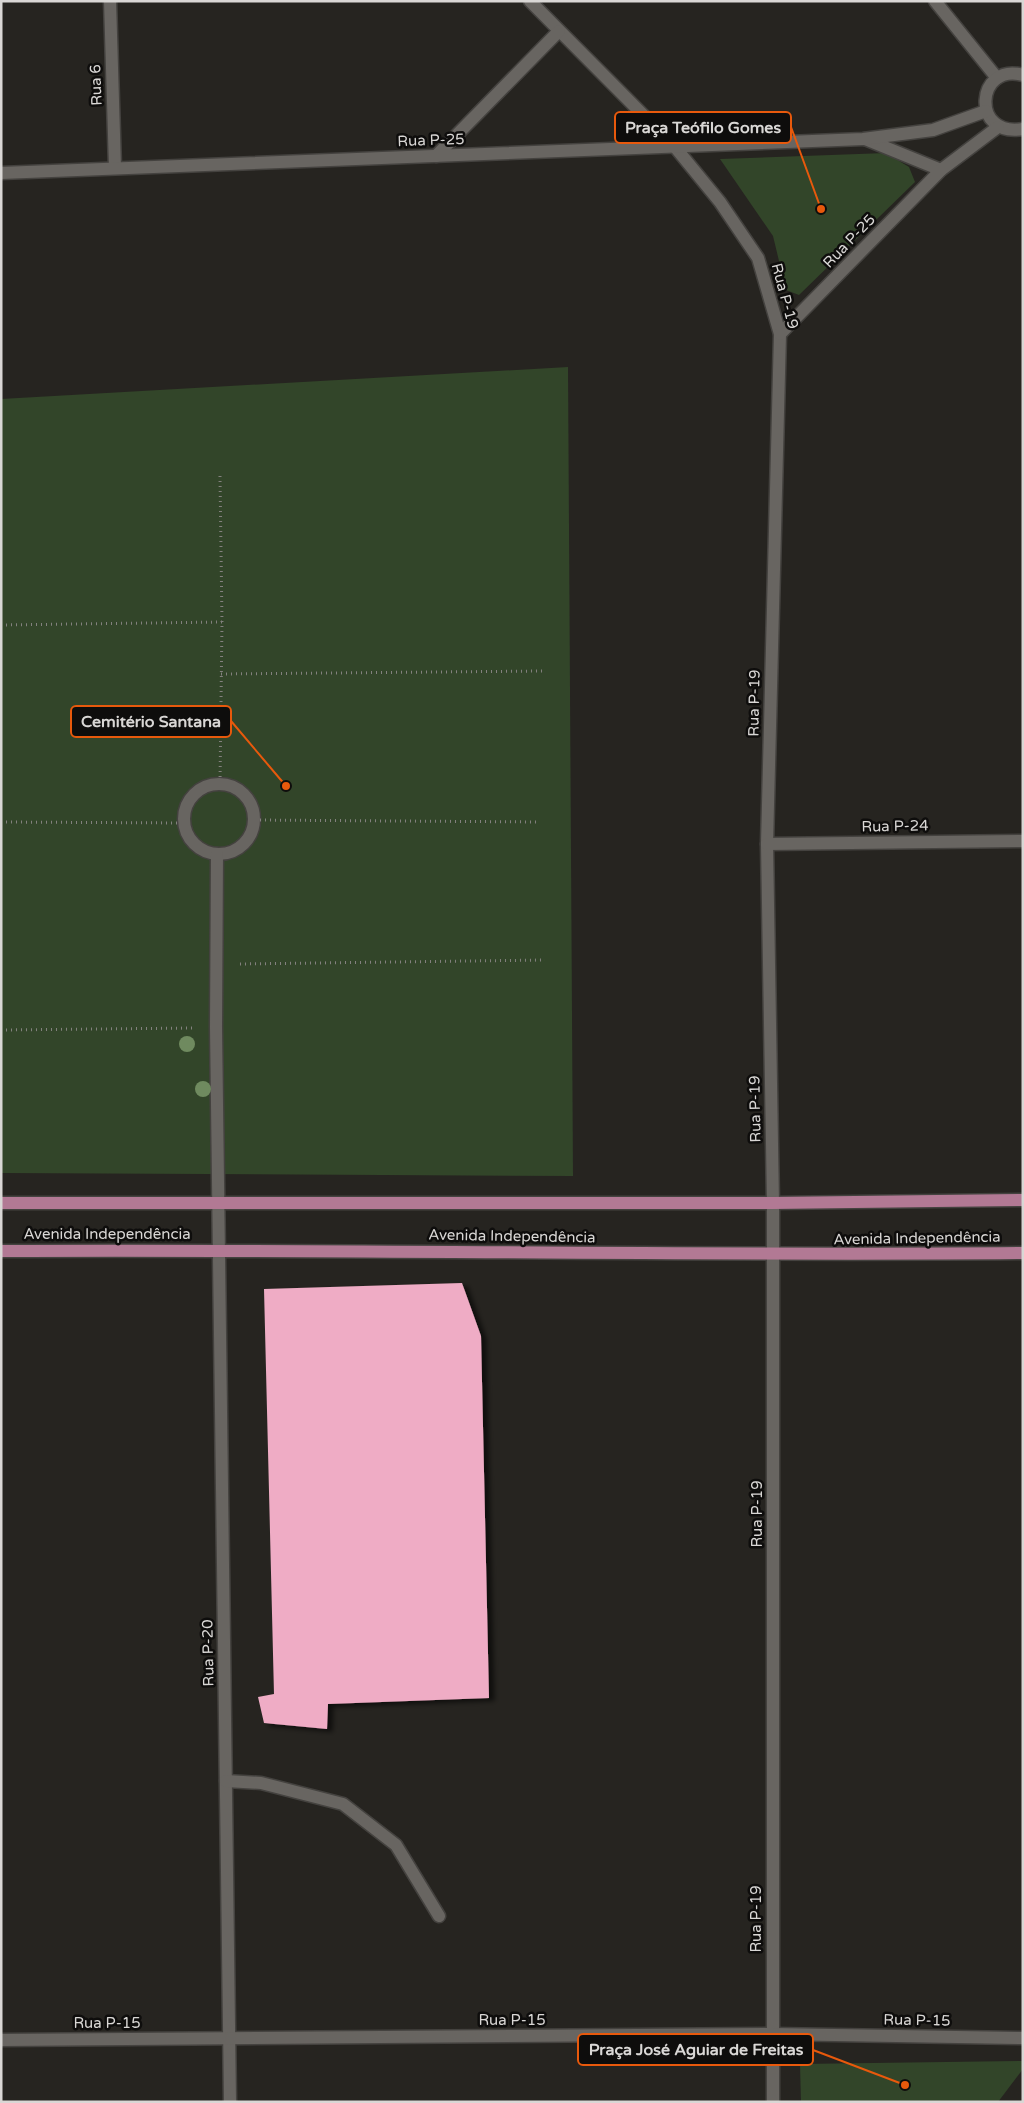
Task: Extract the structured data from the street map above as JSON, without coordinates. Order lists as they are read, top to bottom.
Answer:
{
  "streets": {
    "main road": ["Avenida Independência"],
    "street": [
      "Rua 6",
      "Rua P-25",
      "Rua P-19",
      "Rua P-24",
      "Rua P-20",
      "Rua P-15"
    ]
  },
  "crossings": [
    ["Rua 6", "Rua P-25"],
    ["Rua P-25", "Rua P-19"],
    ["Rua P-19", "Rua P-24"],
    ["Rua P-19", "Avenida Independência"],
    ["Rua P-19", "Rua P-15"],
    ["Avenida Independência", "Rua P-20"],
    ["Rua P-20", "Rua P-15"]
  ],
  "places": ["Praça Teófilo Gomes", "Cemitério Santana", "Praça José Aguiar de Freitas"]
}
